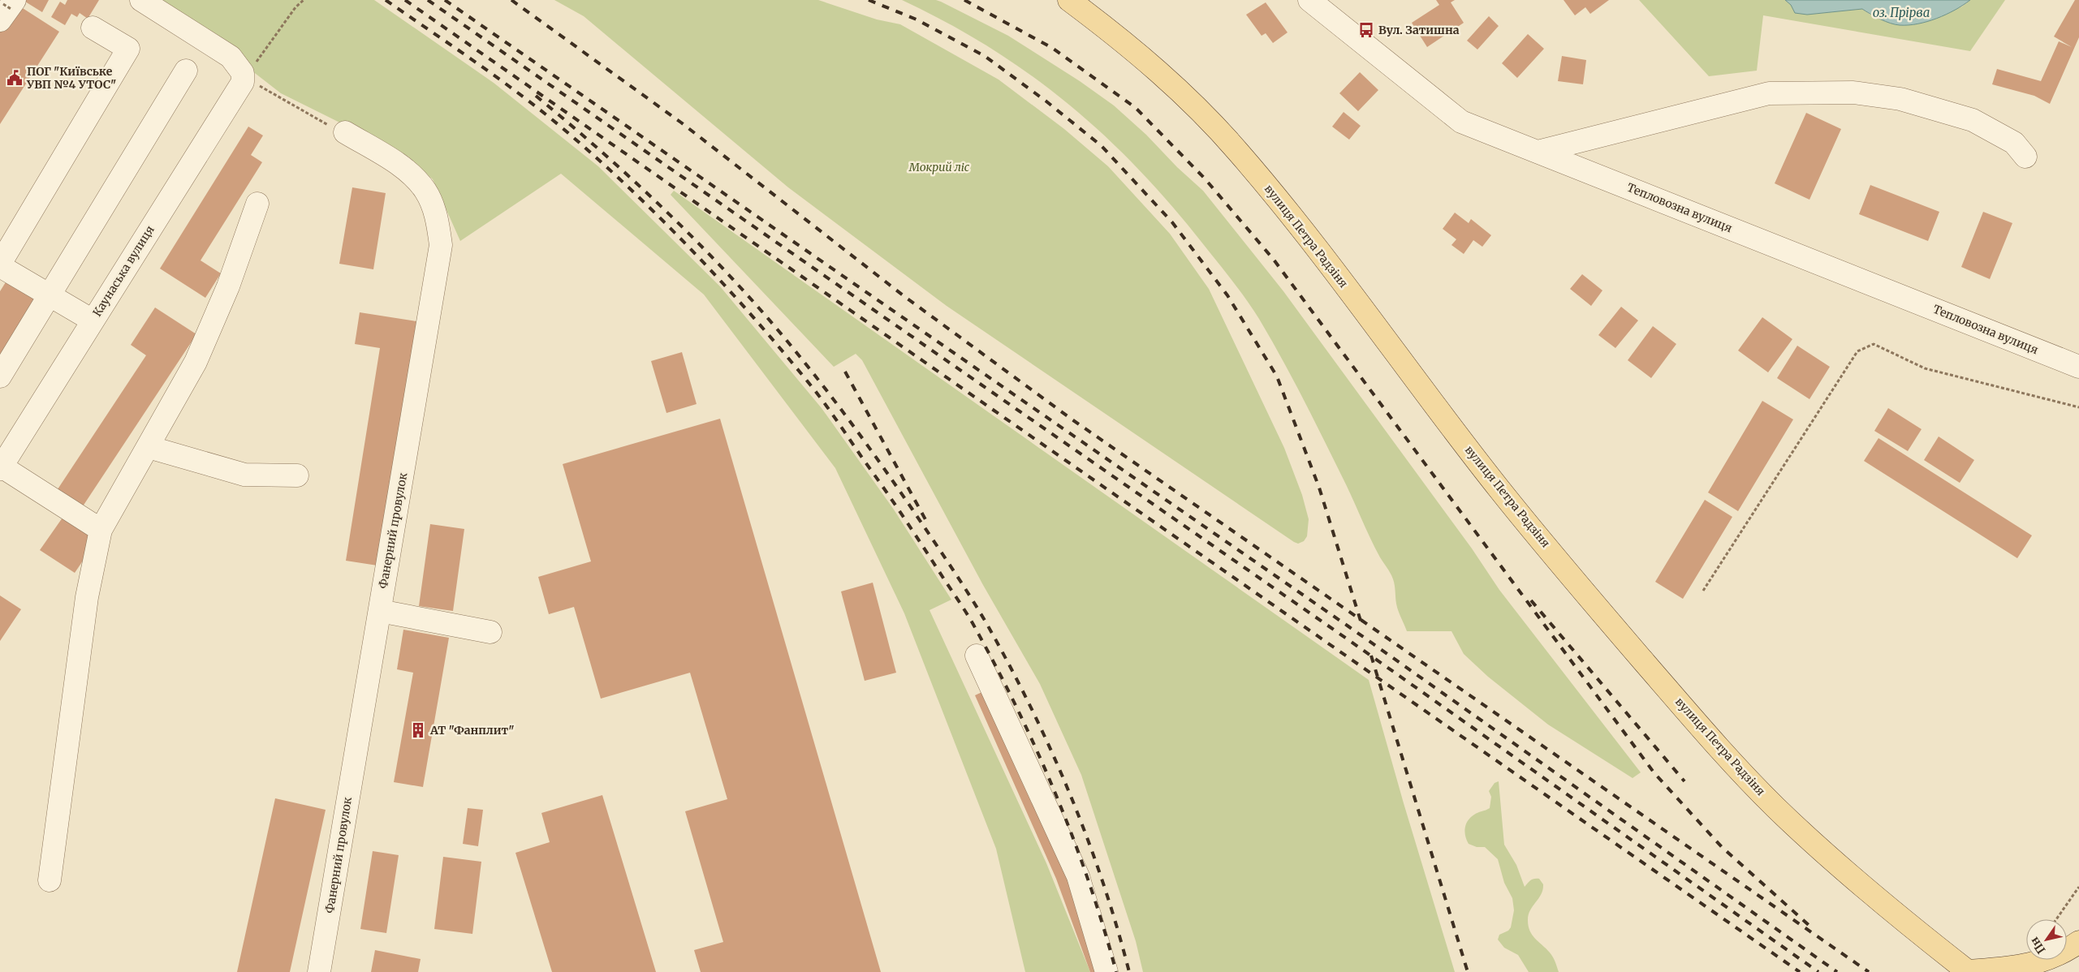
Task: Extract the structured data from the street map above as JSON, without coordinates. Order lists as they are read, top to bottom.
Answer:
{
  "streets": {
    "main road": ["вулиця Петра Радзіня"],
    "street": ["Тепловозна вулиця", "Каунаська вулиця", "Фанерний провулок"]
  },
  "water": ["оз. Прірва"],
  "parks": ["Мокрий ліс"],
  "places": {
    "bus stop": ["Вул. Затишна"],
    "public building": ["ПОГ \"Київське УВП №4 УТОС\""],
    "building": ["АТ \"Фанплит\""]
  },
  "north": "bottom left"
}
